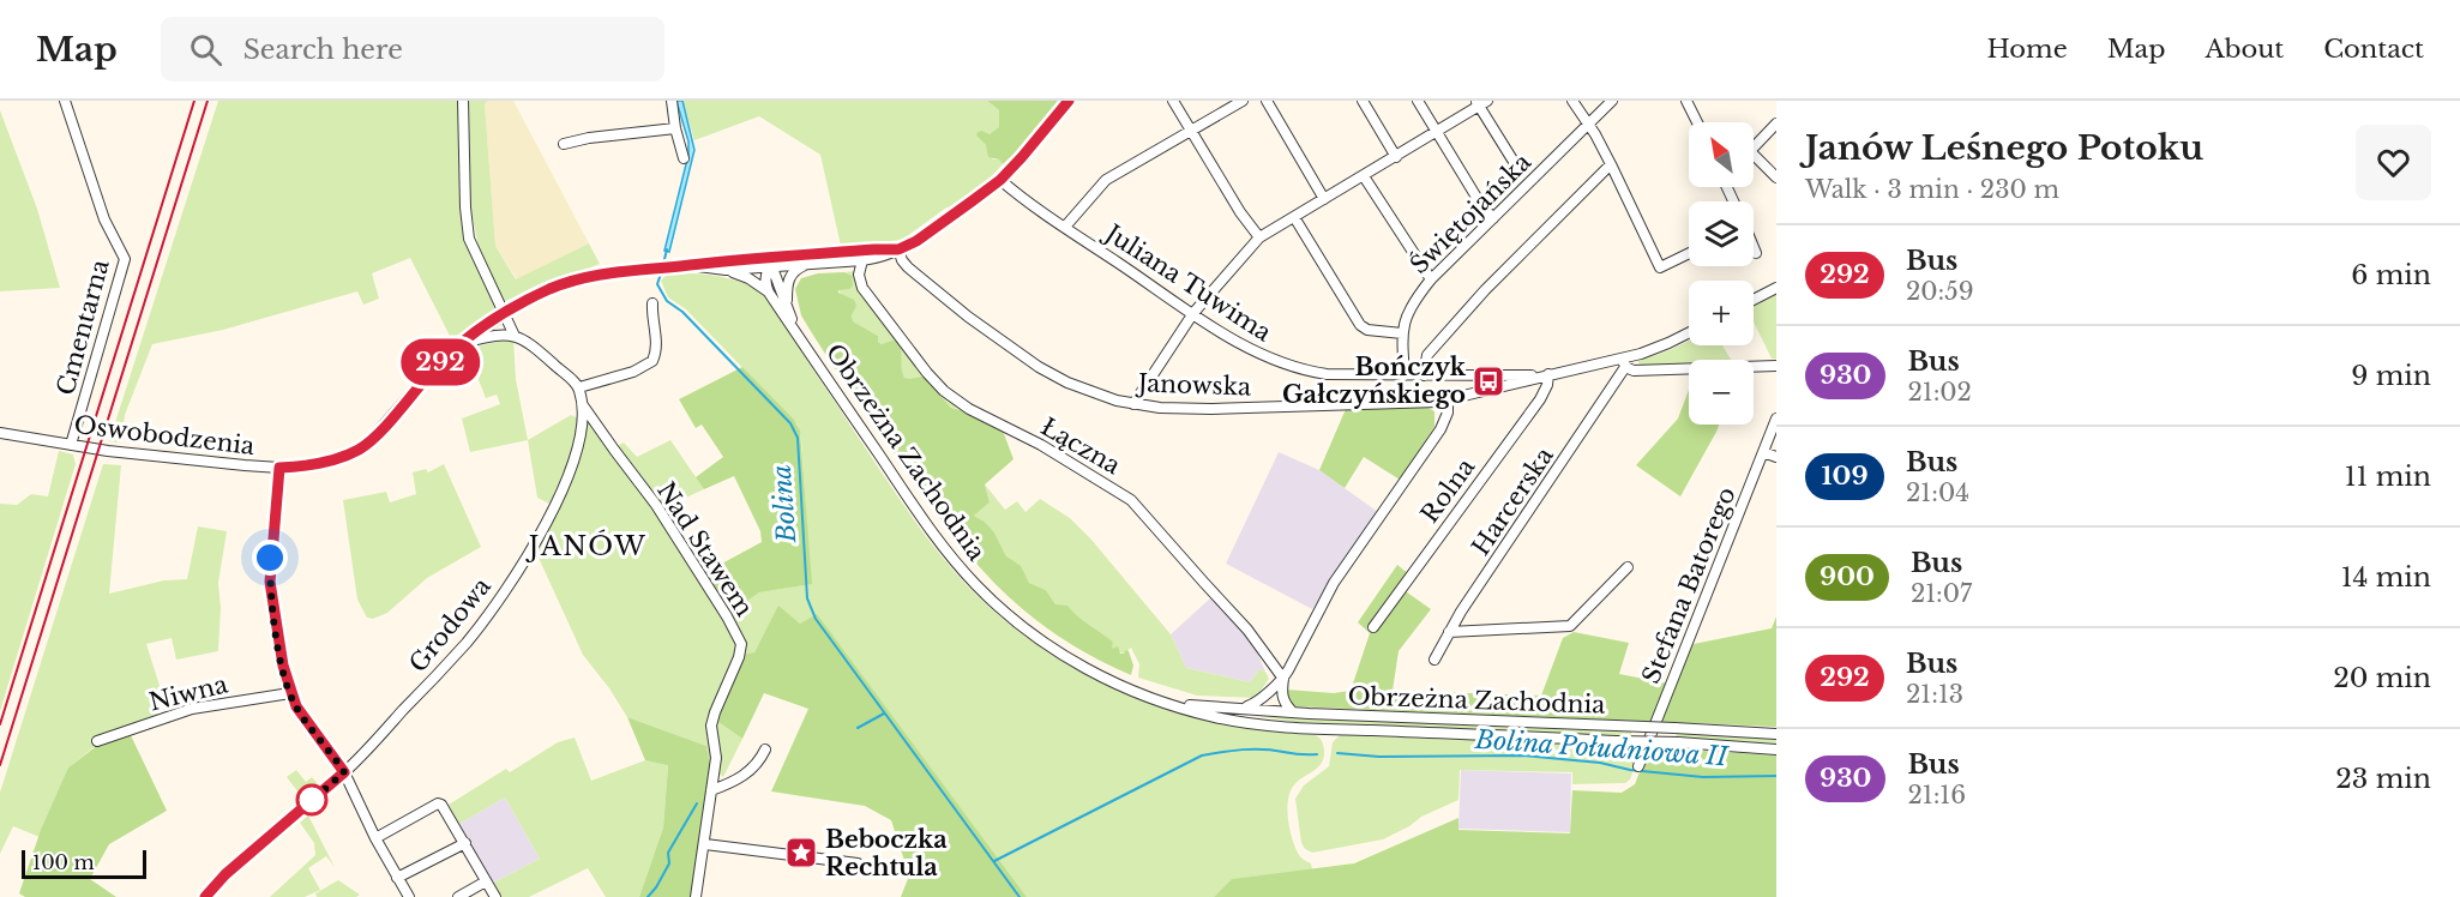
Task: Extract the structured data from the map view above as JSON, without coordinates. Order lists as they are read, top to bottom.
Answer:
{
  "streets": {
    "street": [
      "Świętojańska",
      "Juliana Tuwima",
      "Cmentarna",
      "Janowska",
      "Oswobodzenia",
      "Łączna",
      "Obrzeżna Zachodnia",
      "Rolna",
      "Harcerska",
      "Nad Stawem",
      "Stefana Batorego",
      "Grodowa",
      "Niwna"
    ]
  },
  "crossings": [
    ["Świętojańska", "Juliana Tuwima"],
    ["Juliana Tuwima", "Janowska"],
    ["Juliana Tuwima", "Oswobodzenia"],
    ["Juliana Tuwima", "Rolna"],
    ["Cmentarna", "Oswobodzenia"],
    ["Janowska", "Oswobodzenia"],
    ["Janowska", "Rolna"],
    ["Janowska", "Harcerska"],
    ["Oswobodzenia", "Łączna"],
    ["Oswobodzenia", "Obrzeżna Zachodnia"],
    ["Nad Stawem", "Grodowa"]
  ],
  "districts": ["JANÓW"],
  "water": ["Bolina", "Bolina Południowa II"],
  "places": {
    "bus stop": ["Bończyk Gałczyńskiego"],
    "place": ["Beboczka Rechtula"]
  },
  "lines": ["bus line 292"],
  "scale_bar": "100 m",
  "north": "top left",
  "page": {
    "header": "Map",
    "search": "Search here",
    "nav": [
      "Home",
      "Map",
      "About",
      "Contact"
    ],
    "on_map": "292",
    "heading": ["Janów Leśnego Potoku", "Walk · 3 min · 230 m"],
    "map_buttons": ["+", "−"],
    "list": [
      {
        "mark": "292",
        "name": "Bus",
        "note": "20:59",
        "value": "6 min"
      },
      {
        "mark": "930",
        "name": "Bus",
        "note": "21:02",
        "value": "9 min"
      },
      {
        "mark": "109",
        "name": "Bus",
        "note": "21:04",
        "value": "11 min"
      },
      {
        "mark": "900",
        "name": "Bus",
        "note": "21:07",
        "value": "14 min"
      },
      {
        "mark": "292",
        "name": "Bus",
        "note": "21:13",
        "value": "20 min"
      },
      {
        "mark": "930",
        "name": "Bus",
        "note": "21:16",
        "value": "23 min"
      }
    ],
    "scale": "100 m"
  }
}
